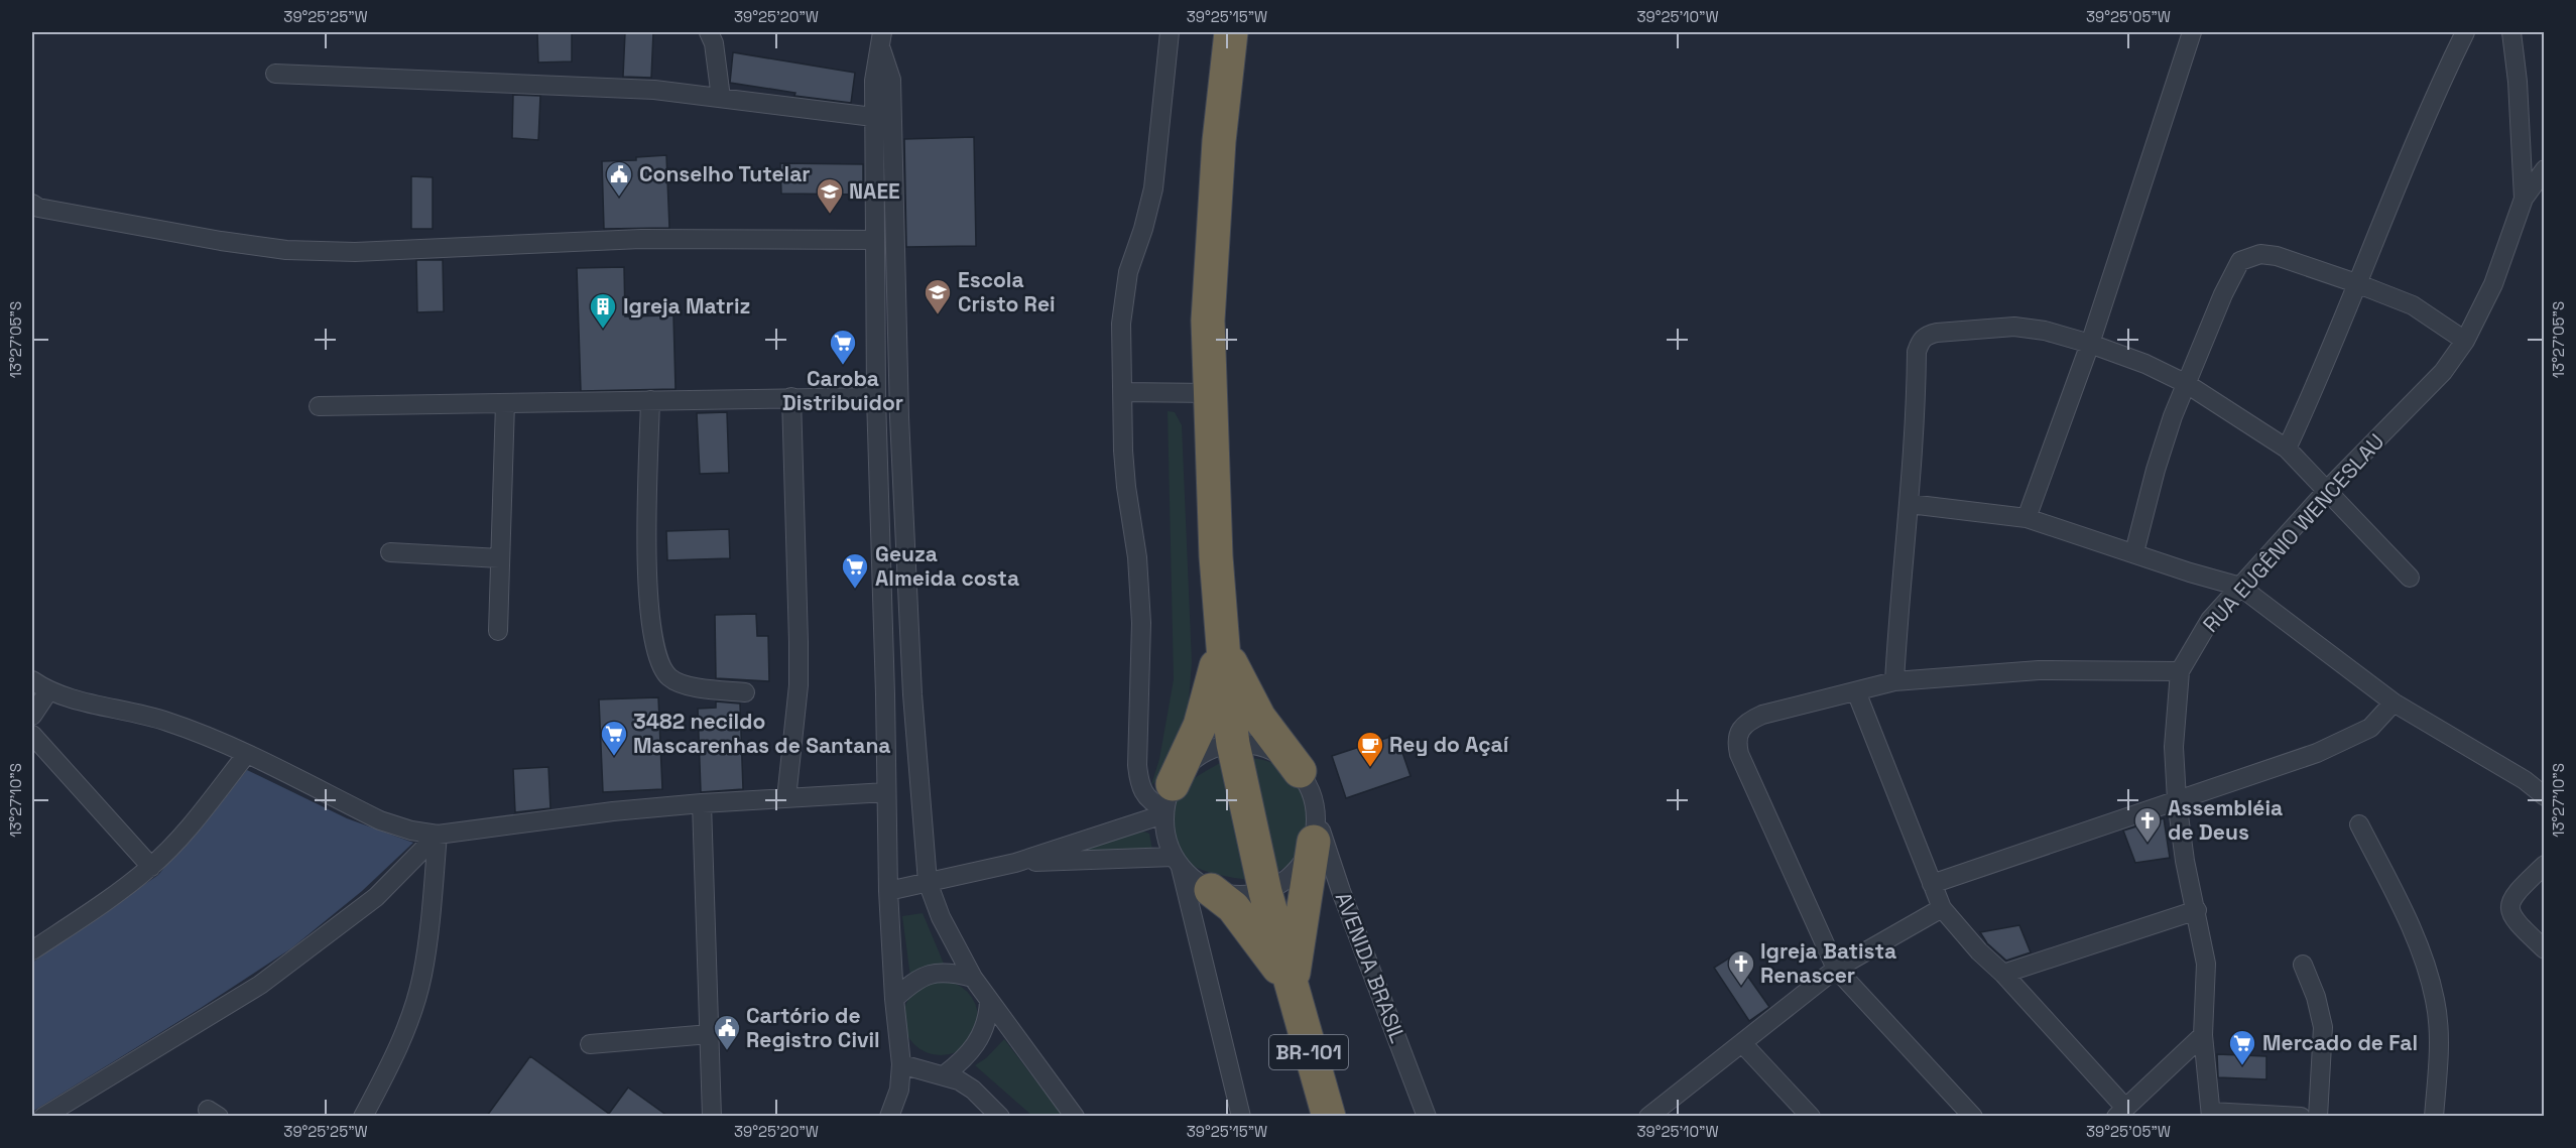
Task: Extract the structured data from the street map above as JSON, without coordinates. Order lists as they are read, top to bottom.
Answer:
{
  "streets": {
    "highway": ["BR-101"],
    "street": ["RUA EUGÊNIO WENCESLAU", "AVENIDA BRASIL"]
  },
  "places": {
    "public building": ["Conselho Tutelar", "Cartório de Registro Civil"],
    "school or university": ["NAEE", "Escola Cristo Rei"],
    "building": ["Igreja Matriz"],
    "supermarket": [
      "Caroba Distribuidor",
      "Geuza Almeida costa",
      "3482 necildo Mascarenhas de Santana",
      "Mercado de Fal"
    ],
    "cafe": ["Rey do Açaí"],
    "church": ["Assembléia de Deus", "Igreja Batista Renascer"]
  },
  "coordinates": [
    "39°25'25\"W",
    "39°25'20\"W",
    "39°25'15\"W",
    "39°25'10\"W",
    "39°25'05\"W",
    "13°27'05\"S",
    "13°27'10\"S"
  ]
}
